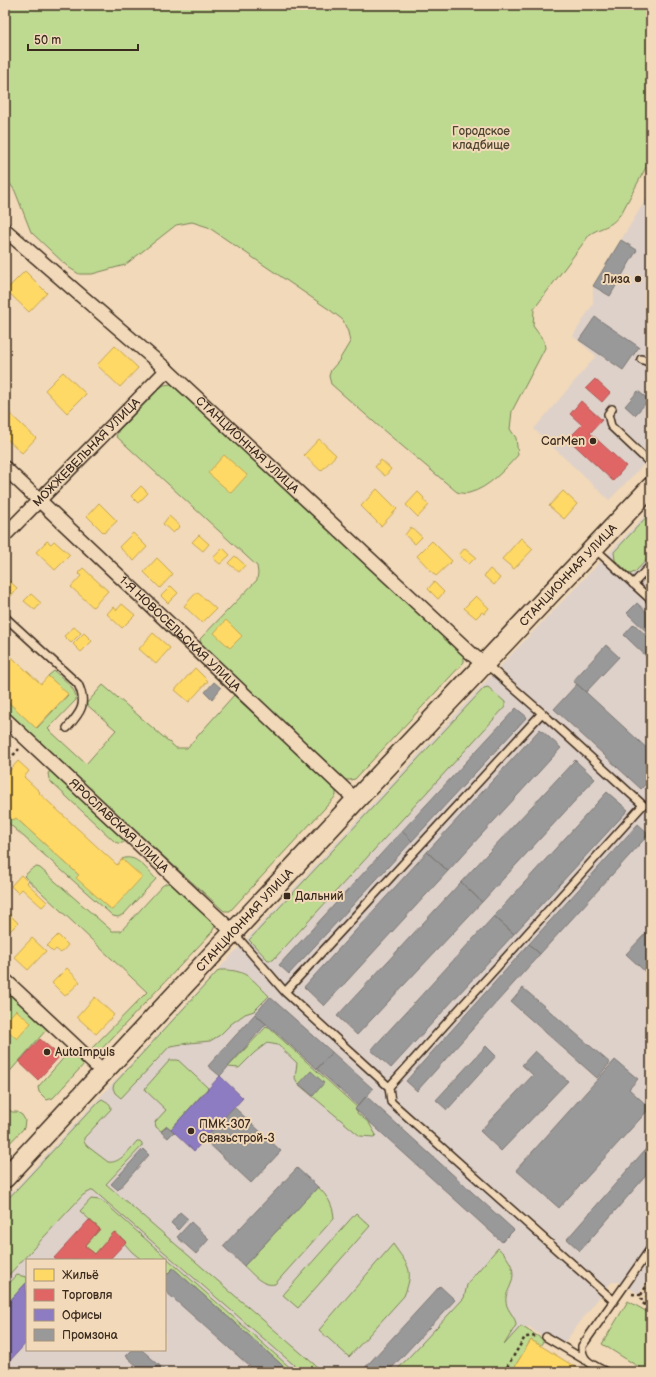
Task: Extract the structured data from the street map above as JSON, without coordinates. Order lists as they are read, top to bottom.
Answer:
{
  "streets": {
    "street": [
      "СТАНЦИОННАЯ УЛИЦА",
      "МОЖЖЕВЕЛЬНАЯ УЛИЦА",
      "1-Я НОВОСЕЛЬСКАЯ УЛИЦА",
      "ЯРОСЛАВСКАЯ УЛИЦА"
    ]
  },
  "crossings": [
    ["СТАНЦИОННАЯ УЛИЦА", "МОЖЖЕВЕЛЬНАЯ УЛИЦА"],
    ["СТАНЦИОННАЯ УЛИЦА", "1-Я НОВОСЕЛЬСКАЯ УЛИЦА"],
    ["СТАНЦИОННАЯ УЛИЦА", "ЯРОСЛАВСКАЯ УЛИЦА"],
    ["МОЖЖЕВЕЛЬНАЯ УЛИЦА", "1-Я НОВОСЕЛЬСКАЯ УЛИЦА"]
  ],
  "parks": ["Городское кладбище"],
  "places": {
    "other": [
      "Лиза",
      "CarMen",
      "AutoImpuls",
      "ПМК-307 Связьстрой-3"
    ],
    "transit": ["Дальний"]
  },
  "legend": [
    "Жильё",
    "Торговля",
    "Офисы",
    "Промзона"
  ],
  "scale_bar": "50 m"
}
